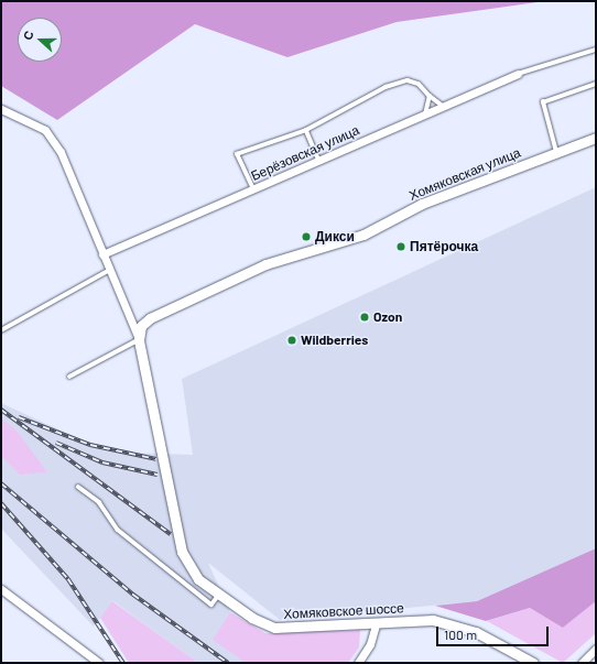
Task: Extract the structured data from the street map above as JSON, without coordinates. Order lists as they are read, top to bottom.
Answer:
{
  "streets": {
    "street": ["Берёзовская улица", "Хомяковская улица", "Хомяковское шоссе"]
  },
  "crossings": [
    ["Хомяковская улица", "Хомяковское шоссе"]
  ],
  "places": [
    "Дикси",
    "Пятёрочка",
    "Ozon",
    "Wildberries"
  ],
  "scale_bar": "100 m",
  "north": "left"
}
